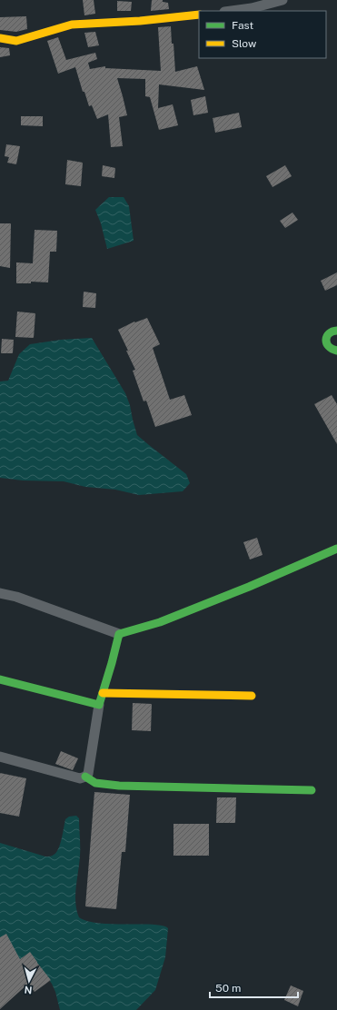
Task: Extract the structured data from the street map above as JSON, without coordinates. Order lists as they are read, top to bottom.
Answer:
{
  "legend": ["Fast", "Slow"],
  "scale_bar": "50 m",
  "north": "bottom"
}
